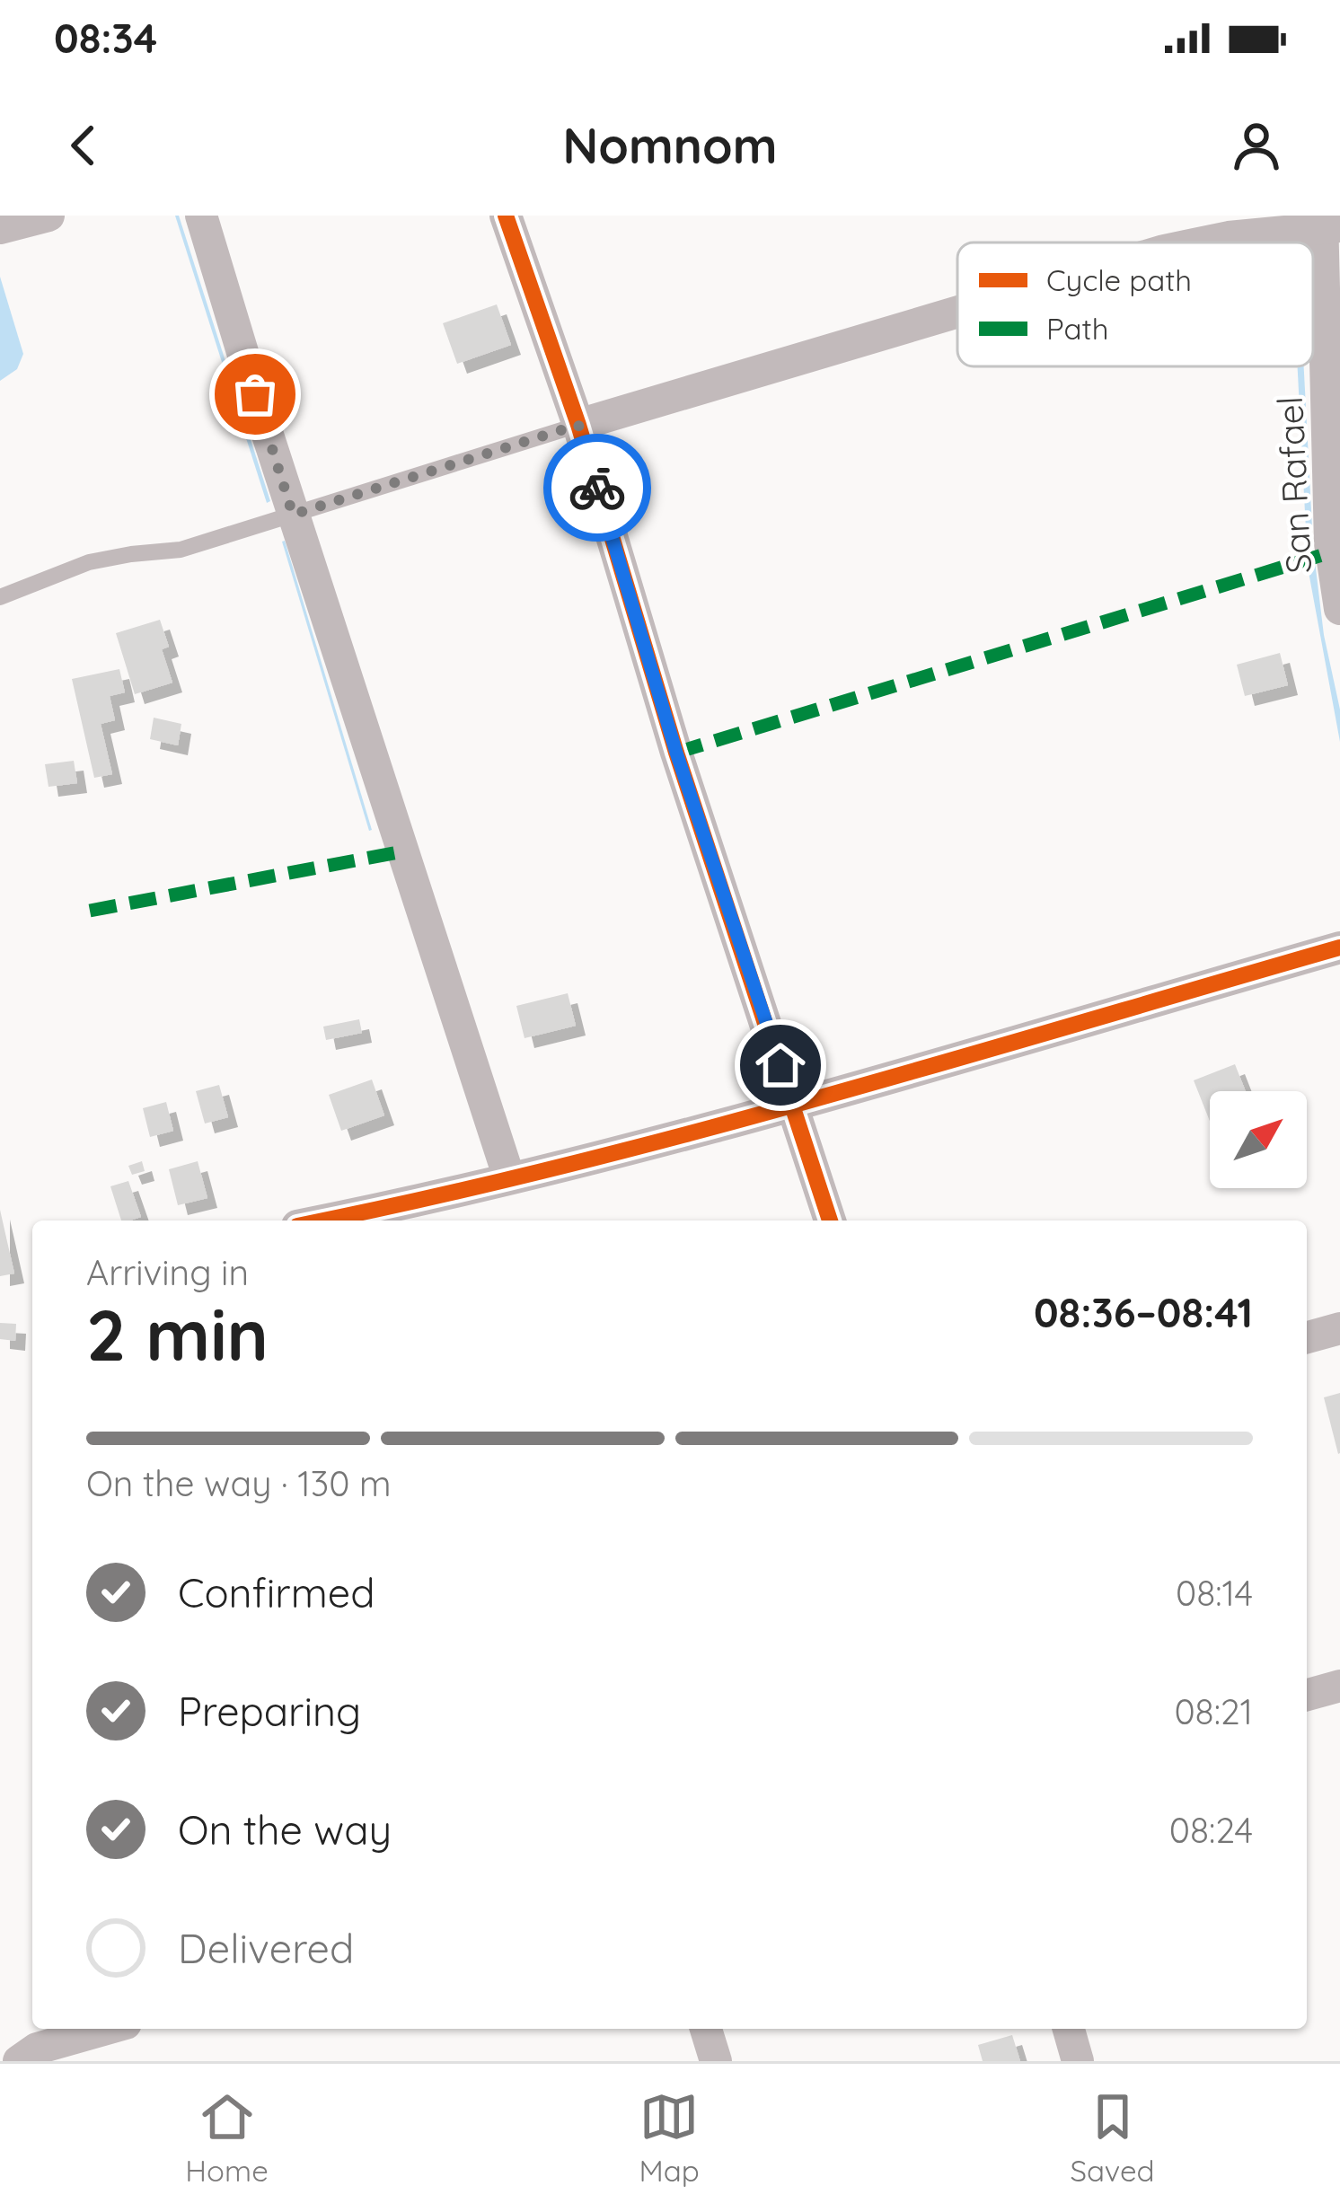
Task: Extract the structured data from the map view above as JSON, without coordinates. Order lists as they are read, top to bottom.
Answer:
{
  "streets": {
    "street": ["San Rafael"]
  },
  "legend": ["Cycle path", "Path"],
  "north": "top right",
  "page": {
    "status": "08:34",
    "header": "Nomnom",
    "heading": ["2 min", "Arriving in", "08:36–08:41"],
    "bar": "On the way · 130 m",
    "list": [
      ["Confirmed", "08:14"],
      ["Preparing", "08:21"],
      ["On the way", "08:24"],
      "Delivered"
    ],
    "tabs": ["Home", "Map", "Saved"]
  }
}
